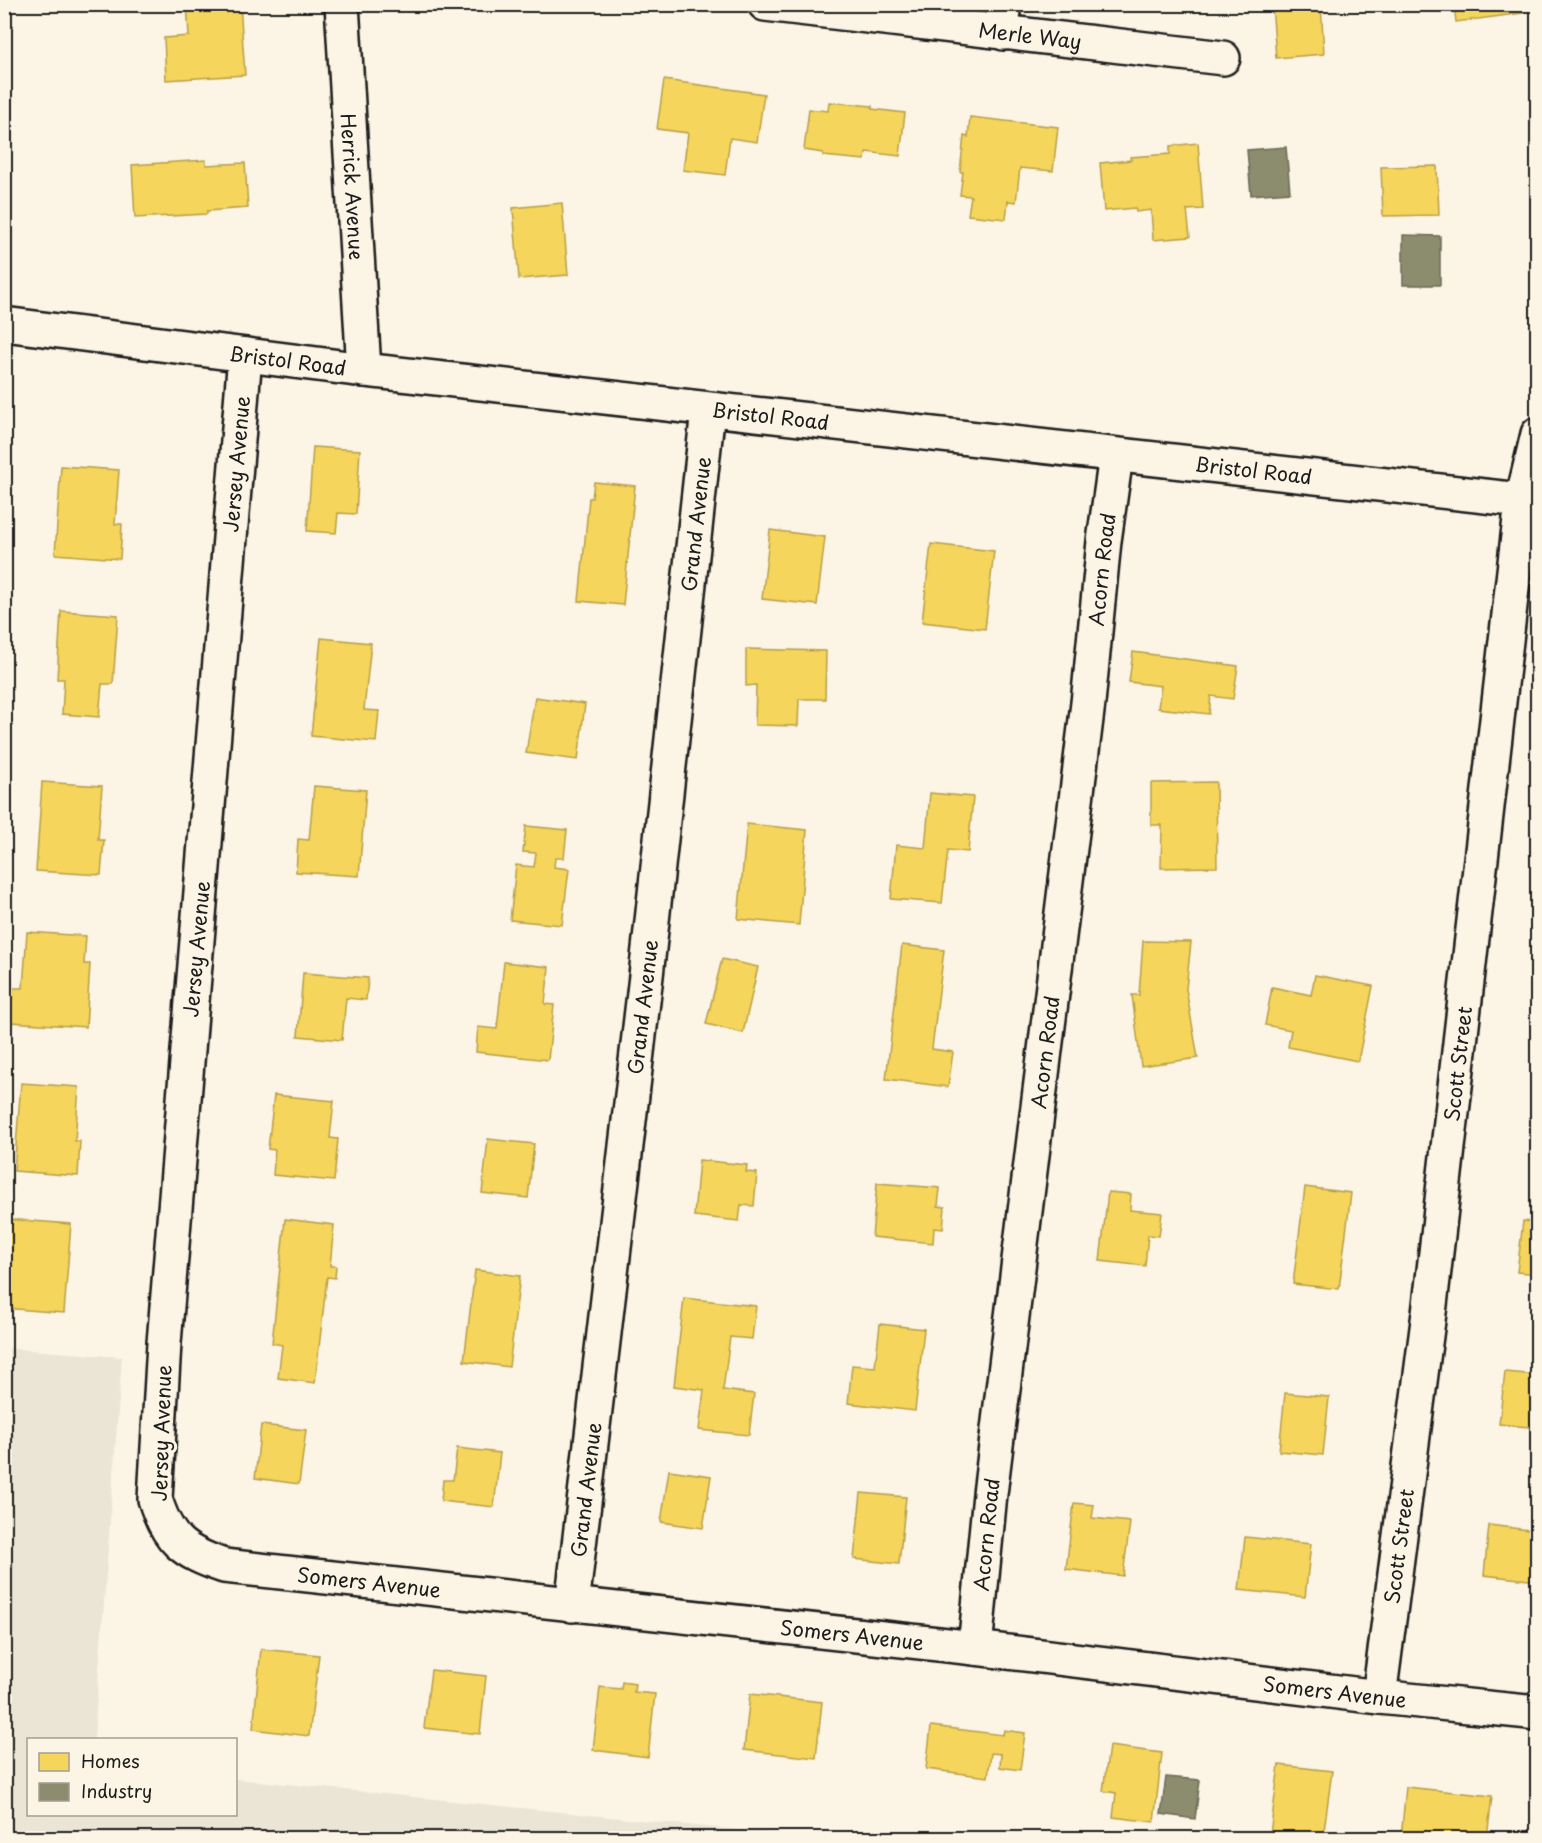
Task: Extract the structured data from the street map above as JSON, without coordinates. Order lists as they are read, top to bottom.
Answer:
{
  "streets": {
    "street": [
      "Merle Way",
      "Herrick Avenue",
      "Bristol Road",
      "Jersey Avenue",
      "Grand Avenue",
      "Acorn Road",
      "Scott Street",
      "Somers Avenue"
    ]
  },
  "crossings": [
    ["Herrick Avenue", "Bristol Road"],
    ["Bristol Road", "Jersey Avenue"],
    ["Bristol Road", "Grand Avenue"],
    ["Bristol Road", "Acorn Road"],
    ["Bristol Road", "Scott Street"],
    ["Jersey Avenue", "Somers Avenue"],
    ["Grand Avenue", "Somers Avenue"],
    ["Acorn Road", "Somers Avenue"],
    ["Scott Street", "Somers Avenue"]
  ],
  "legend": ["Homes", "Industry"]
}
